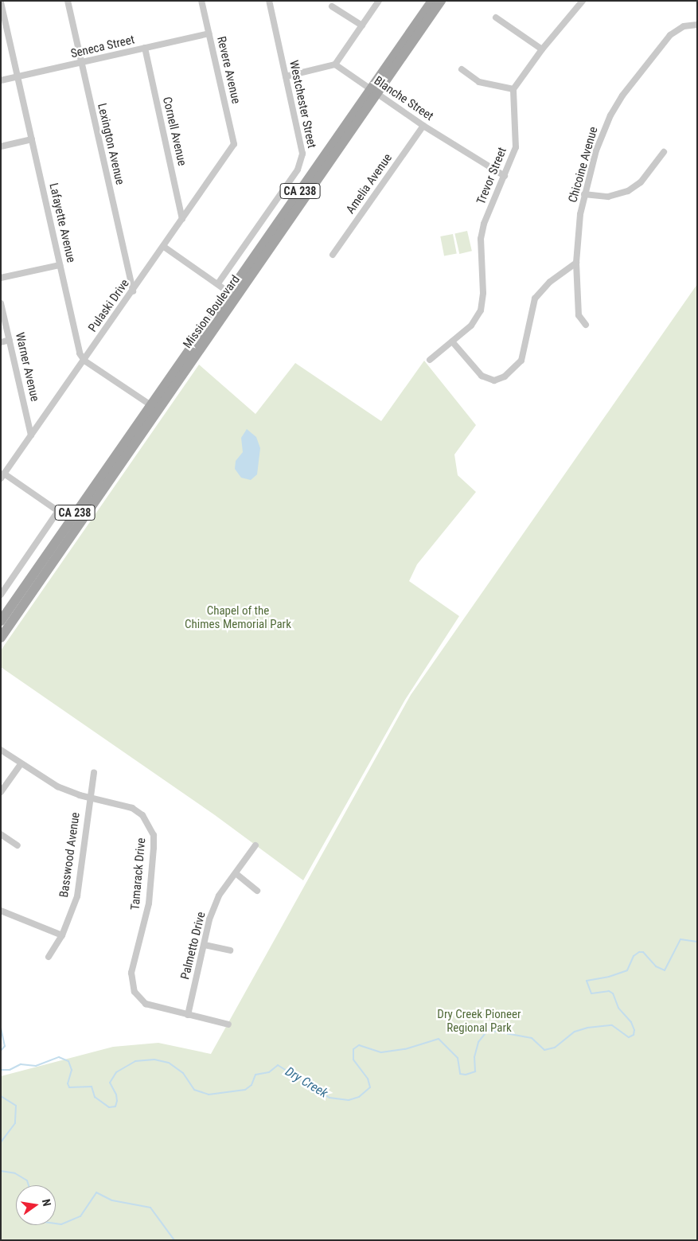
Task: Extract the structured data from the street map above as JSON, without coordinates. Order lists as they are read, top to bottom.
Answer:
{
  "streets": {
    "main road": ["CA 238", "Mission Boulevard"],
    "street": [
      "Seneca Street",
      "Revere Avenue",
      "Blanche Street",
      "Westchester Street",
      "Cornell Avenue",
      "Lexington Avenue",
      "Chicoine Avenue",
      "Trevor Street",
      "Amelia Avenue",
      "Lafayette Avenue",
      "Pulaski Drive",
      "Warner Avenue",
      "Basswood Avenue",
      "Tamarack Drive",
      "Palmetto Drive"
    ]
  },
  "crossings": [
    ["Seneca Street", "Revere Avenue"],
    ["Seneca Street", "Cornell Avenue"],
    ["Seneca Street", "Lexington Avenue"],
    ["Seneca Street", "Lafayette Avenue"],
    ["Revere Avenue", "Pulaski Drive"],
    ["Blanche Street", "Trevor Street"],
    ["Blanche Street", "Amelia Avenue"],
    ["Blanche Street", "Mission Boulevard"],
    ["Cornell Avenue", "Pulaski Drive"],
    ["Lexington Avenue", "Pulaski Drive"],
    ["Lafayette Avenue", "Pulaski Drive"],
    ["Pulaski Drive", "Warner Avenue"],
    ["Basswood Avenue", "Tamarack Drive"],
    ["Tamarack Drive", "Palmetto Drive"]
  ],
  "water": ["Dry Creek"],
  "parks": ["Chapel of the Chimes Memorial Park", "Dry Creek Pioneer Regional Park"],
  "north": "right"
}
